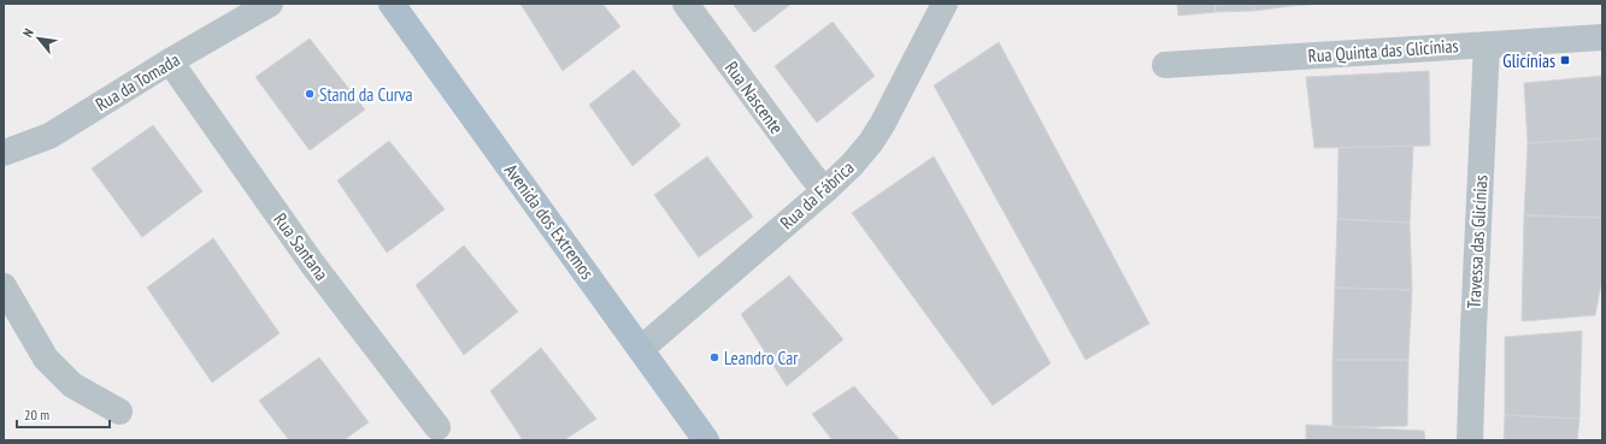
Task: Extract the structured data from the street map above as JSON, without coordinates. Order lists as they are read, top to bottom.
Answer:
{
  "streets": {
    "main road": ["Avenida dos Extremos"],
    "street": [
      "Rua Quinta das Glicínias",
      "Rua da Tomada",
      "Rua Nascente",
      "Rua da Fábrica",
      "Travessa das Glicínias",
      "Rua Santana"
    ]
  },
  "crossings": [
    ["Rua Quinta das Glicínias", "Travessa das Glicínias"],
    ["Rua da Tomada", "Rua Santana"],
    ["Rua Nascente", "Rua da Fábrica"],
    ["Rua da Fábrica", "Avenida dos Extremos"]
  ],
  "places": {
    "transit": ["Glicínias"],
    "other": ["Stand da Curva", "Leandro Car"]
  },
  "scale_bar": "20 m",
  "north": "top left"
}
